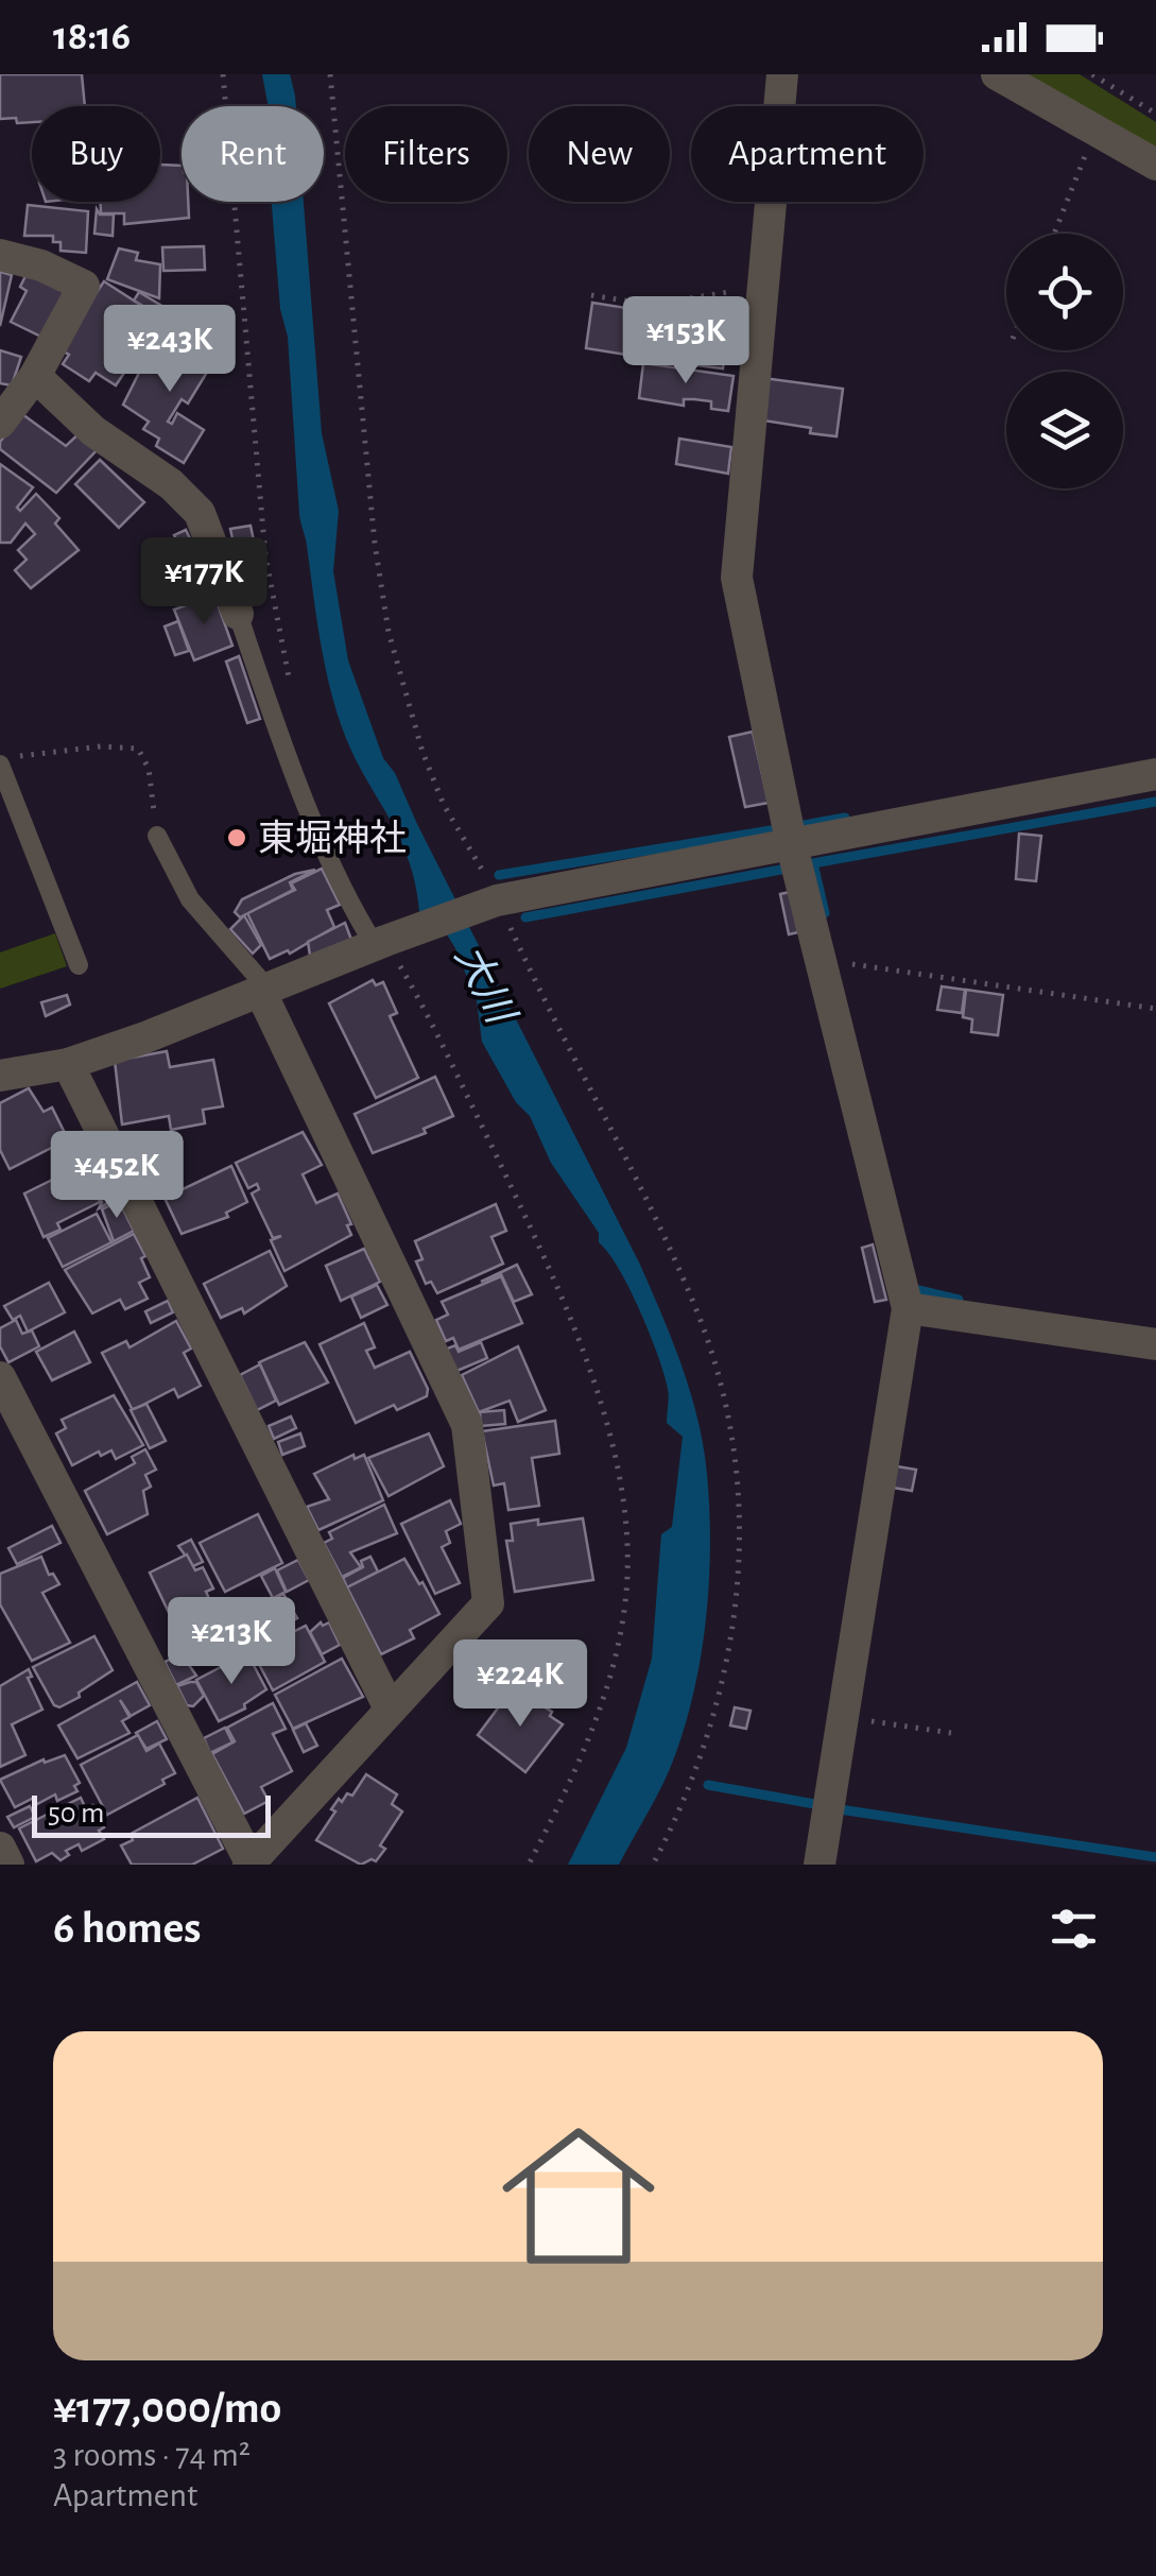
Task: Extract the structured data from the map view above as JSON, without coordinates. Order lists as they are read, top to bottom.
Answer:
{
  "water": ["大川"],
  "places": ["東堀神社"],
  "scale_bar": "50 m",
  "page": {
    "status": "18:16",
    "chip": [
      "Buy",
      "Rent",
      "Filters",
      "New",
      "Apartment"
    ],
    "price": [
      "¥153K",
      "¥243K",
      "¥177K",
      "¥452K",
      "¥213K",
      "¥224K"
    ],
    "scale": "50 m",
    "heading": "6 homes",
    "list": [
      {
        "name": "¥177,000/mo",
        "note": "3 rooms · 74 m² · Apartment"
      }
    ]
  }
}
